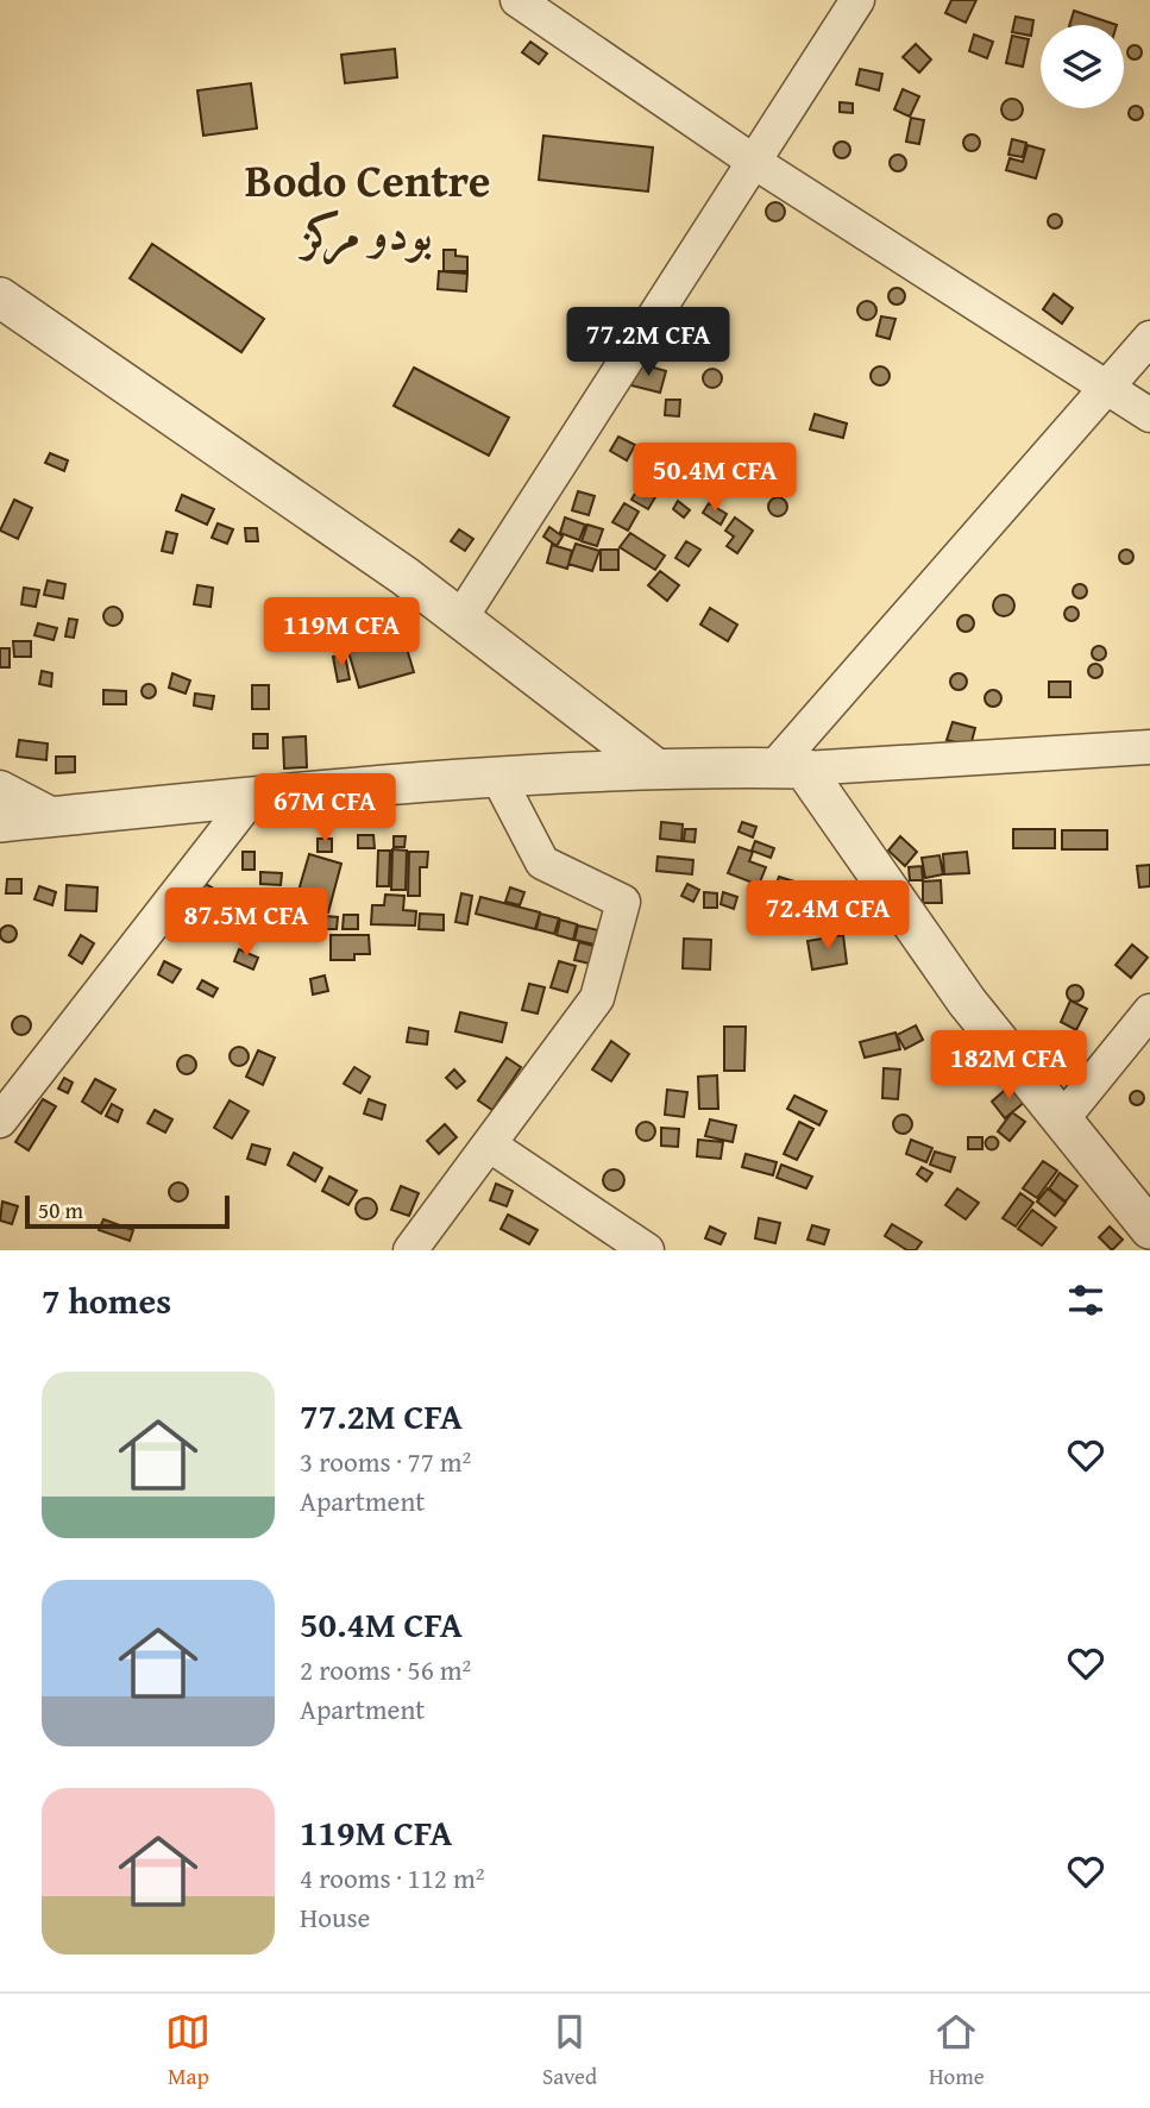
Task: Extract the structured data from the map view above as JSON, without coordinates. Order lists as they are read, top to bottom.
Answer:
{
  "districts": ["Bodo Centre بودو مركز"],
  "scale_bar": "50 m",
  "page": {
    "price": [
      "77.2M CFA",
      "50.4M CFA",
      "119M CFA",
      "67M CFA",
      "72.4M CFA",
      "87.5M CFA",
      "182M CFA"
    ],
    "scale": "50 m",
    "heading": "7 homes",
    "list": [
      {
        "name": "77.2M CFA",
        "note": "3 rooms · 77 m² · Apartment"
      },
      {
        "name": "50.4M CFA",
        "note": "2 rooms · 56 m² · Apartment"
      },
      {
        "name": "119M CFA",
        "note": "4 rooms · 112 m² · House"
      }
    ],
    "tabs": ["Map", "Saved", "Home"]
  }
}
